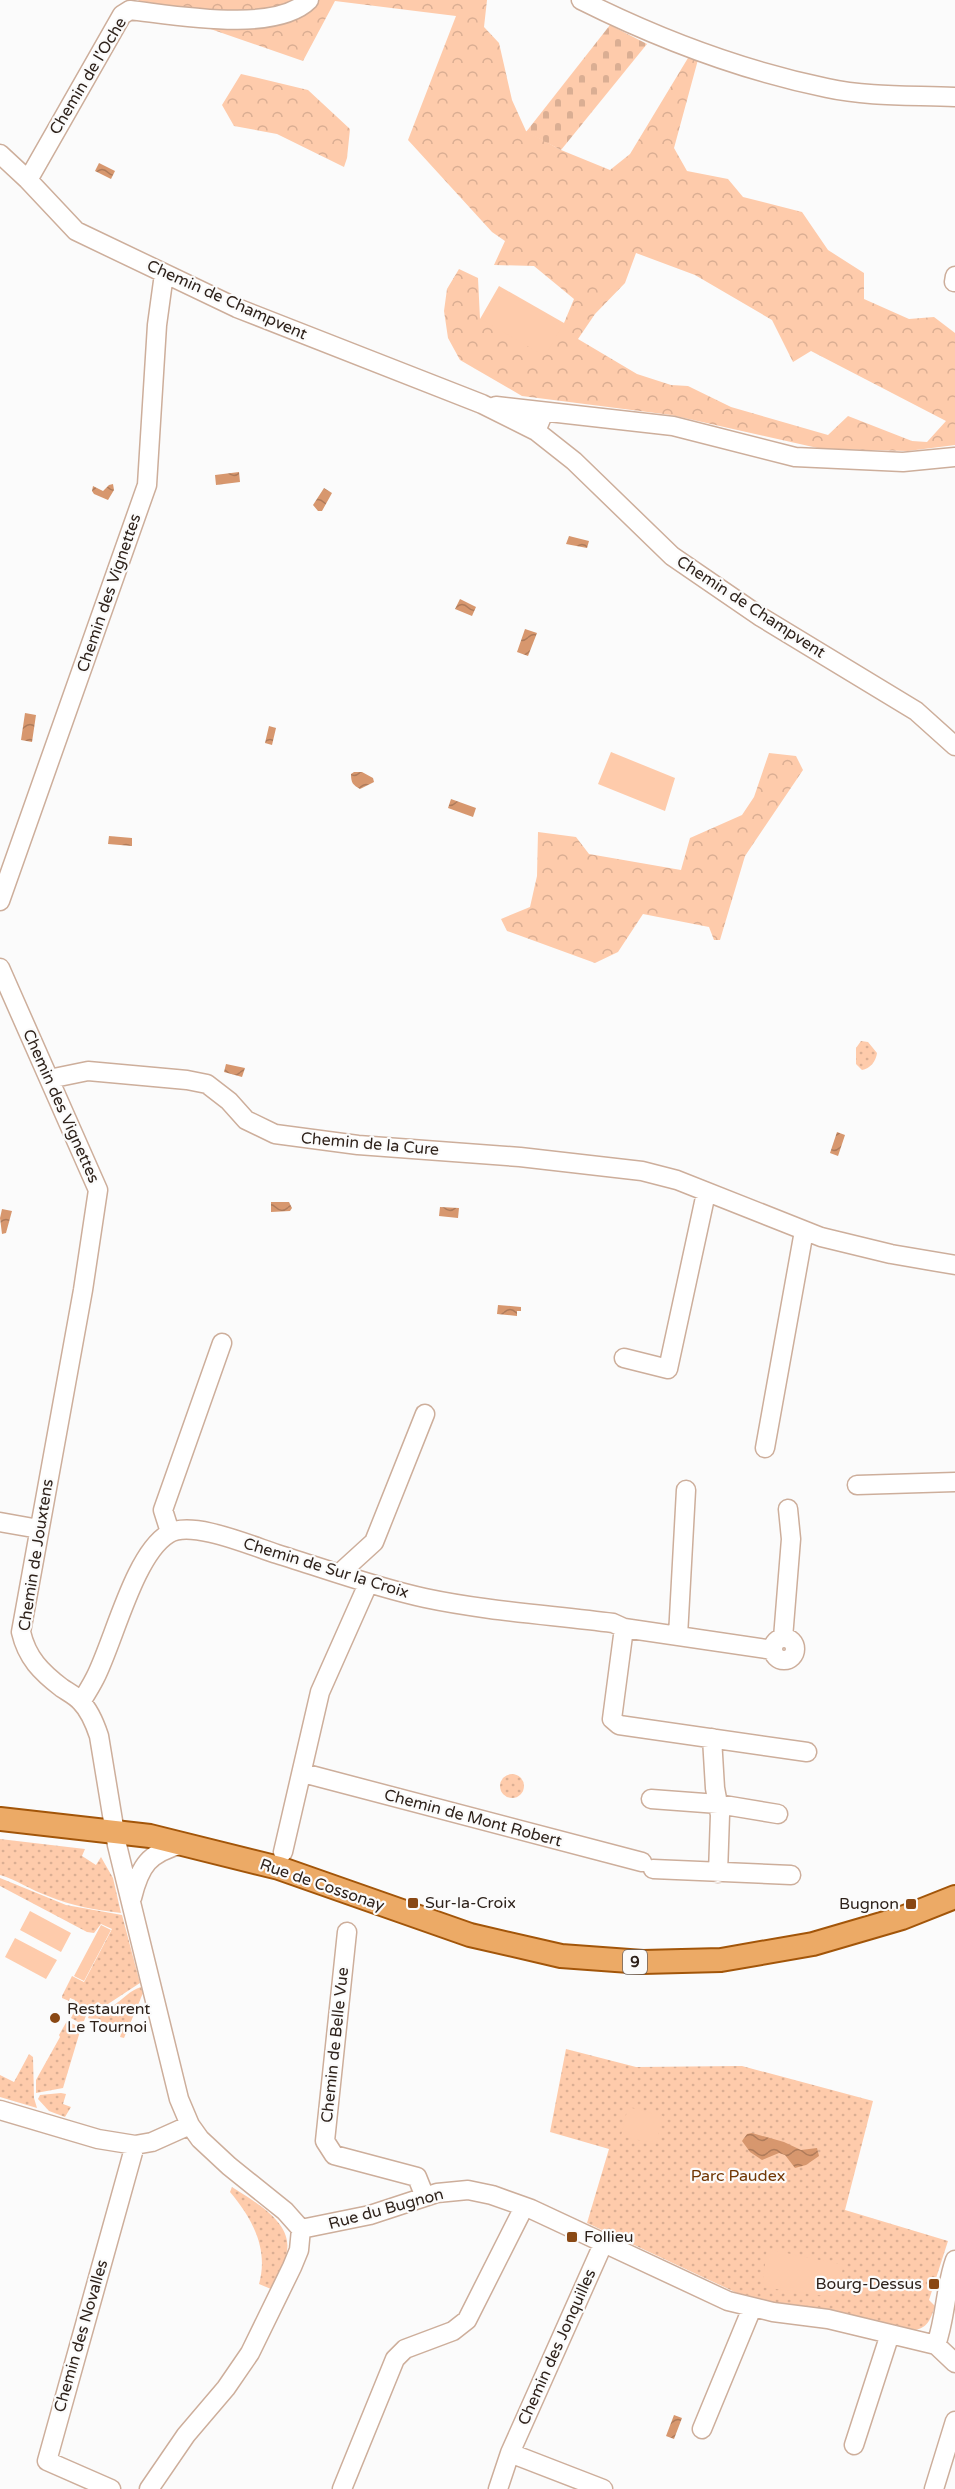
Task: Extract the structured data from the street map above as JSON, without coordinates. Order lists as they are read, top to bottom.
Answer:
{
  "streets": {
    "main road": ["Rue de Cossonay", "9"],
    "street": [
      "Chemin de l'Oche",
      "Chemin de Champvent",
      "Chemin des Vignettes",
      "Chemin de la Cure",
      "Chemin de Jouxtens",
      "Chemin de Sur la Croix",
      "Chemin de Mont Robert",
      "Chemin de Belle Vue",
      "Rue du Bugnon",
      "Chemin des Novalles",
      "Chemin des Jonquilles"
    ]
  },
  "crossings": [
    ["Chemin de l'Oche", "Chemin de Champvent"],
    ["Chemin de Champvent", "Chemin des Vignettes"],
    ["Chemin des Vignettes", "Chemin de la Cure"],
    ["Chemin des Vignettes", "Chemin de Jouxtens"],
    ["Chemin de Jouxtens", "Rue de Cossonay"],
    ["Chemin de Jouxtens", "Rue du Bugnon"],
    ["Chemin de Belle Vue", "Rue du Bugnon"],
    ["Rue du Bugnon", "Chemin des Jonquilles"]
  ],
  "parks": ["Parc Paudex"],
  "places": {
    "transit": [
      "Sur-la-Croix",
      "Bugnon",
      "Follieu",
      "Bourg-Dessus"
    ],
    "other": ["Restaurent Le Tournoi"]
  }
}
